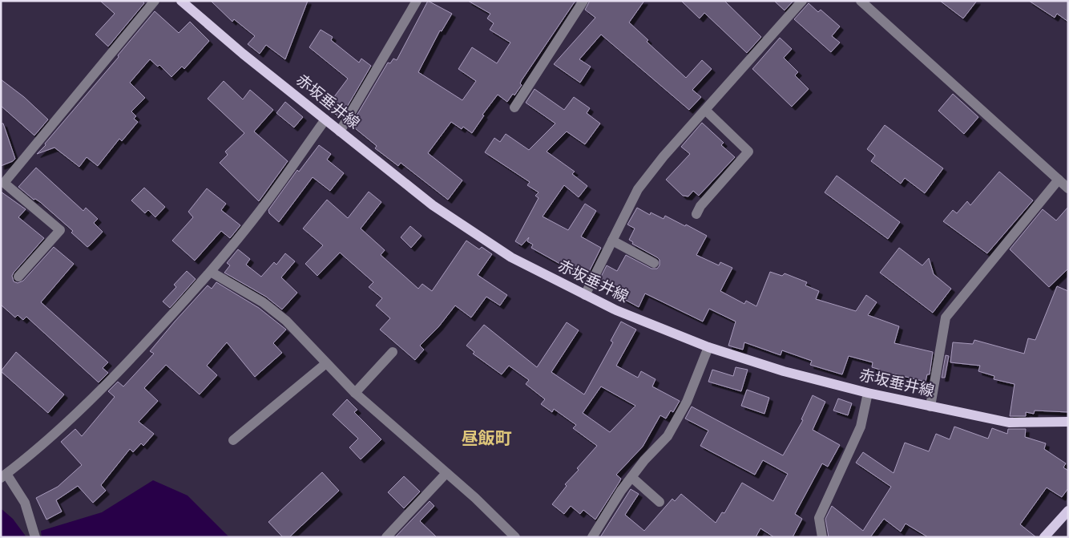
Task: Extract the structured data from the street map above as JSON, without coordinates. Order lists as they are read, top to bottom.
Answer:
{
  "streets": {
    "main road": ["赤坂垂井線"]
  },
  "districts": ["昼飯町"]
}
